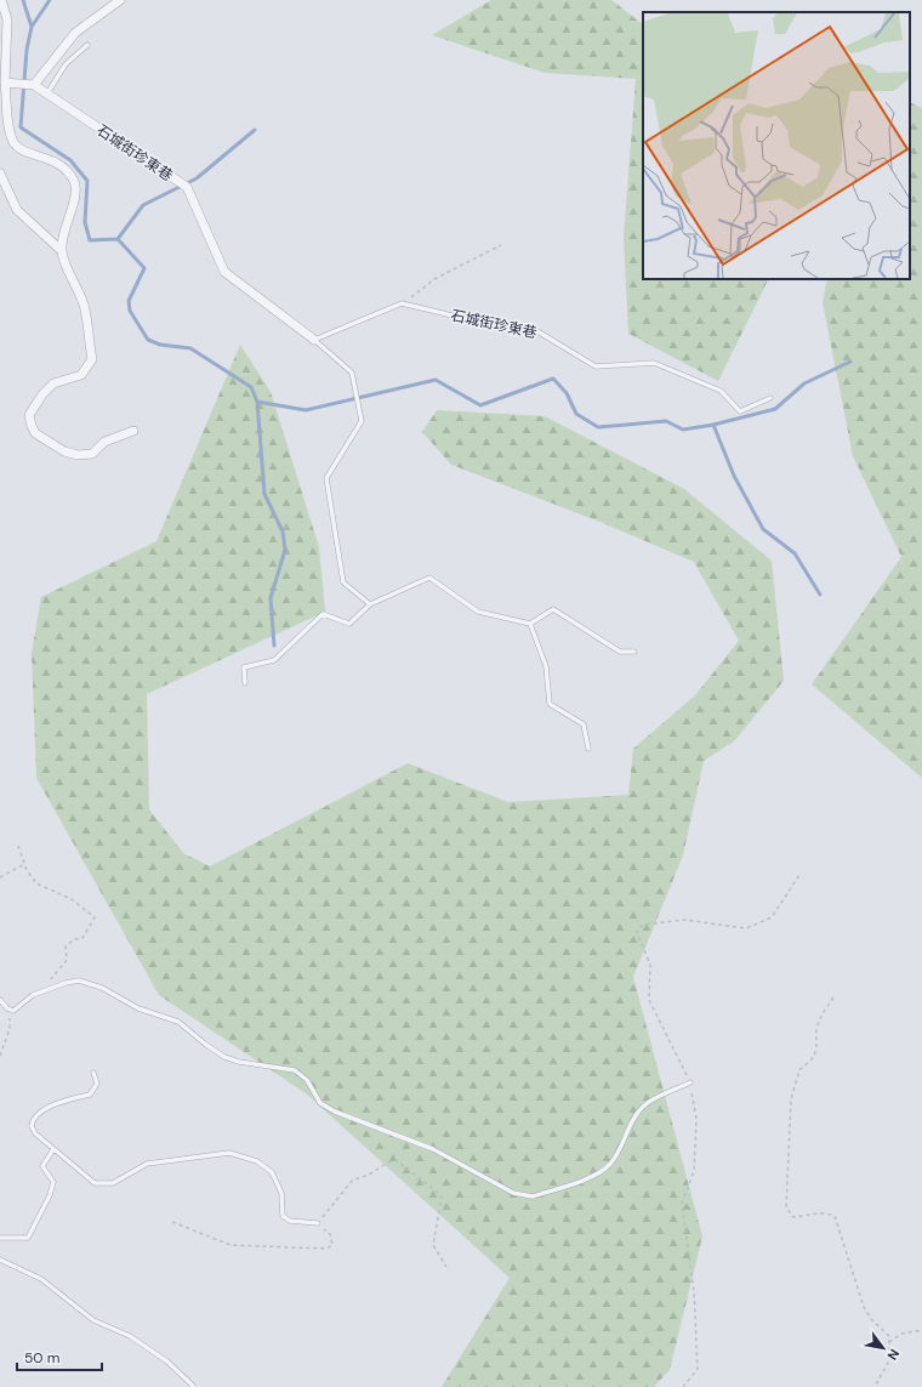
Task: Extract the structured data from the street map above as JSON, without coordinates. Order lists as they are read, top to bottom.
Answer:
{
  "streets": {
    "street": ["石城街珍東巷"]
  },
  "scale_bar": "50 m",
  "north": "bottom right"
}
